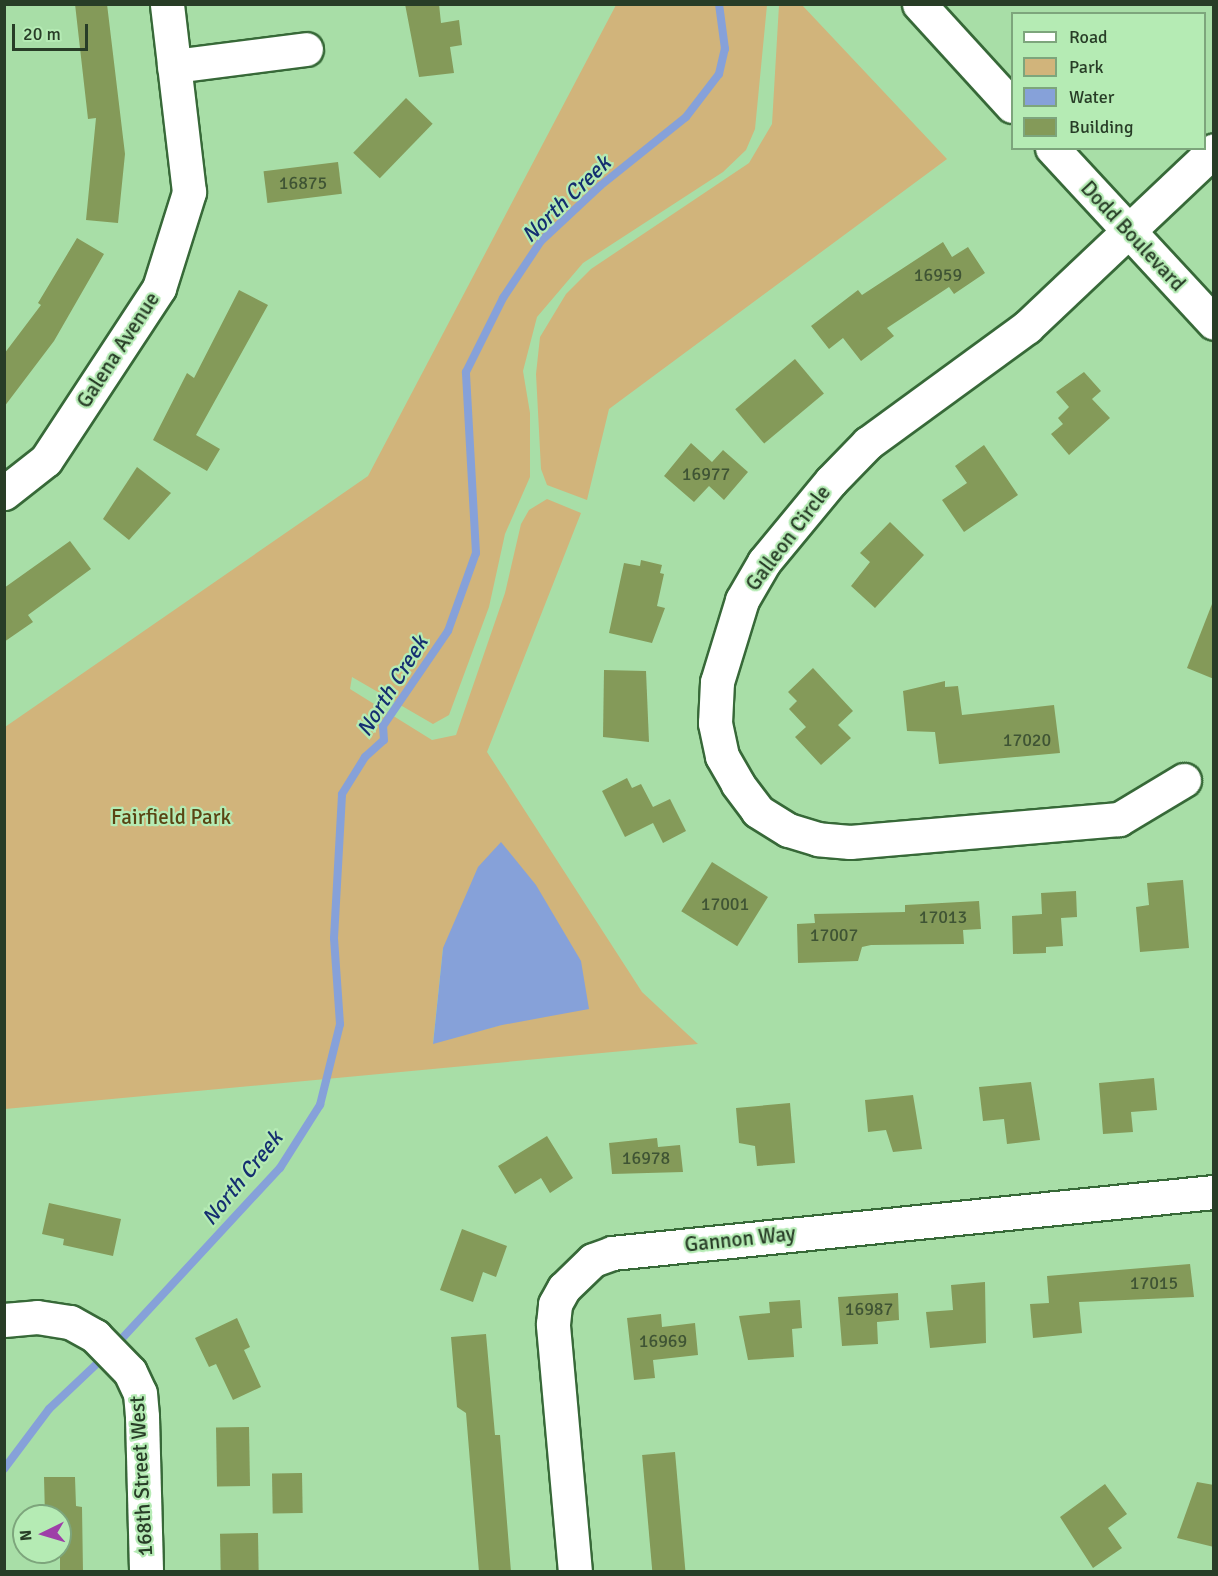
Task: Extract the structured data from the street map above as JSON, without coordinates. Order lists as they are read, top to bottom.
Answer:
{
  "streets": {
    "street": [
      "Dodd Boulevard",
      "Galena Avenue",
      "Galleon Circle",
      "Gannon Way",
      "168th Street West"
    ]
  },
  "crossings": [
    ["Dodd Boulevard", "Galleon Circle"]
  ],
  "water": ["North Creek"],
  "parks": ["Fairfield Park"],
  "house_numbers": [
    "16875",
    "16959",
    "16977",
    "17020",
    "17001",
    "17013",
    "17007",
    "16978",
    "17015",
    "16987",
    "16969"
  ],
  "legend": [
    "Road",
    "Park",
    "Water",
    "Building"
  ],
  "scale_bar": "20 m",
  "north": "left"
}
